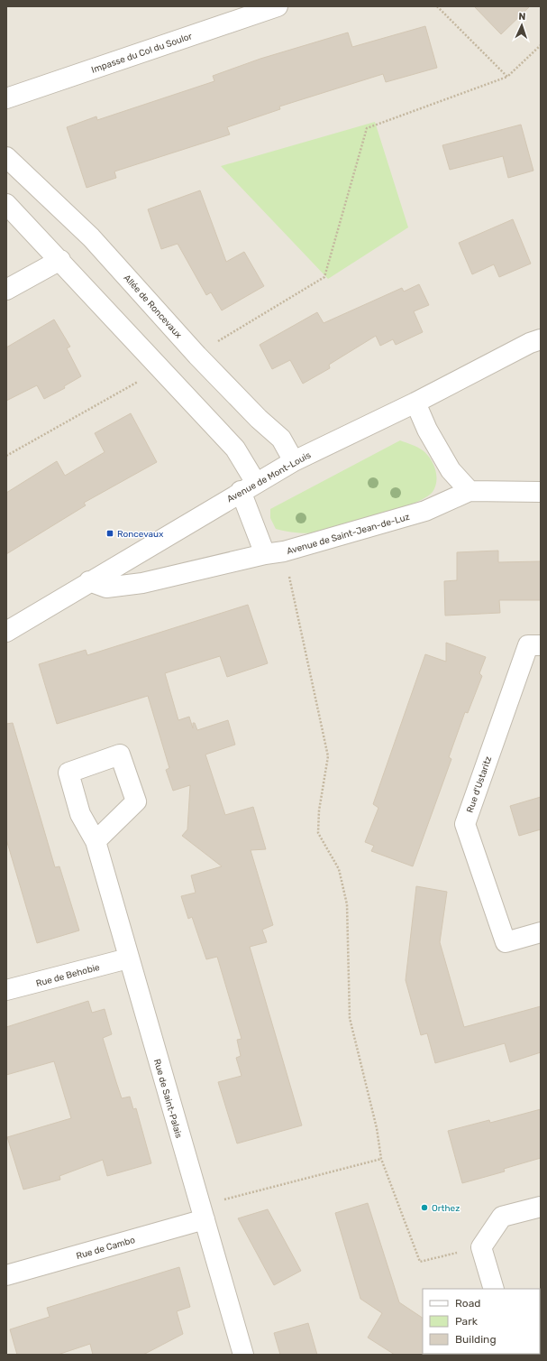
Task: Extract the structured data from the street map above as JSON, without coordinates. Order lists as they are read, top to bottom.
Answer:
{
  "streets": {
    "street": [
      "Impasse du Col du Soulor",
      "Allée de Roncevaux",
      "Avenue de Mont-Louis",
      "Avenue de Saint-Jean-de-Luz",
      "Rue d'Ustaritz",
      "Rue de Behobie",
      "Rue de Saint-Palais",
      "Rue de Cambo"
    ]
  },
  "crossings": [
    ["Allée de Roncevaux", "Avenue de Mont-Louis"],
    ["Avenue de Mont-Louis", "Avenue de Saint-Jean-de-Luz"],
    ["Rue de Behobie", "Rue de Saint-Palais"],
    ["Rue de Saint-Palais", "Rue de Cambo"]
  ],
  "places": {
    "transit": ["Roncevaux"],
    "other": ["Orthez"]
  },
  "legend": ["Road", "Park", "Building"],
  "north": "top"
}
